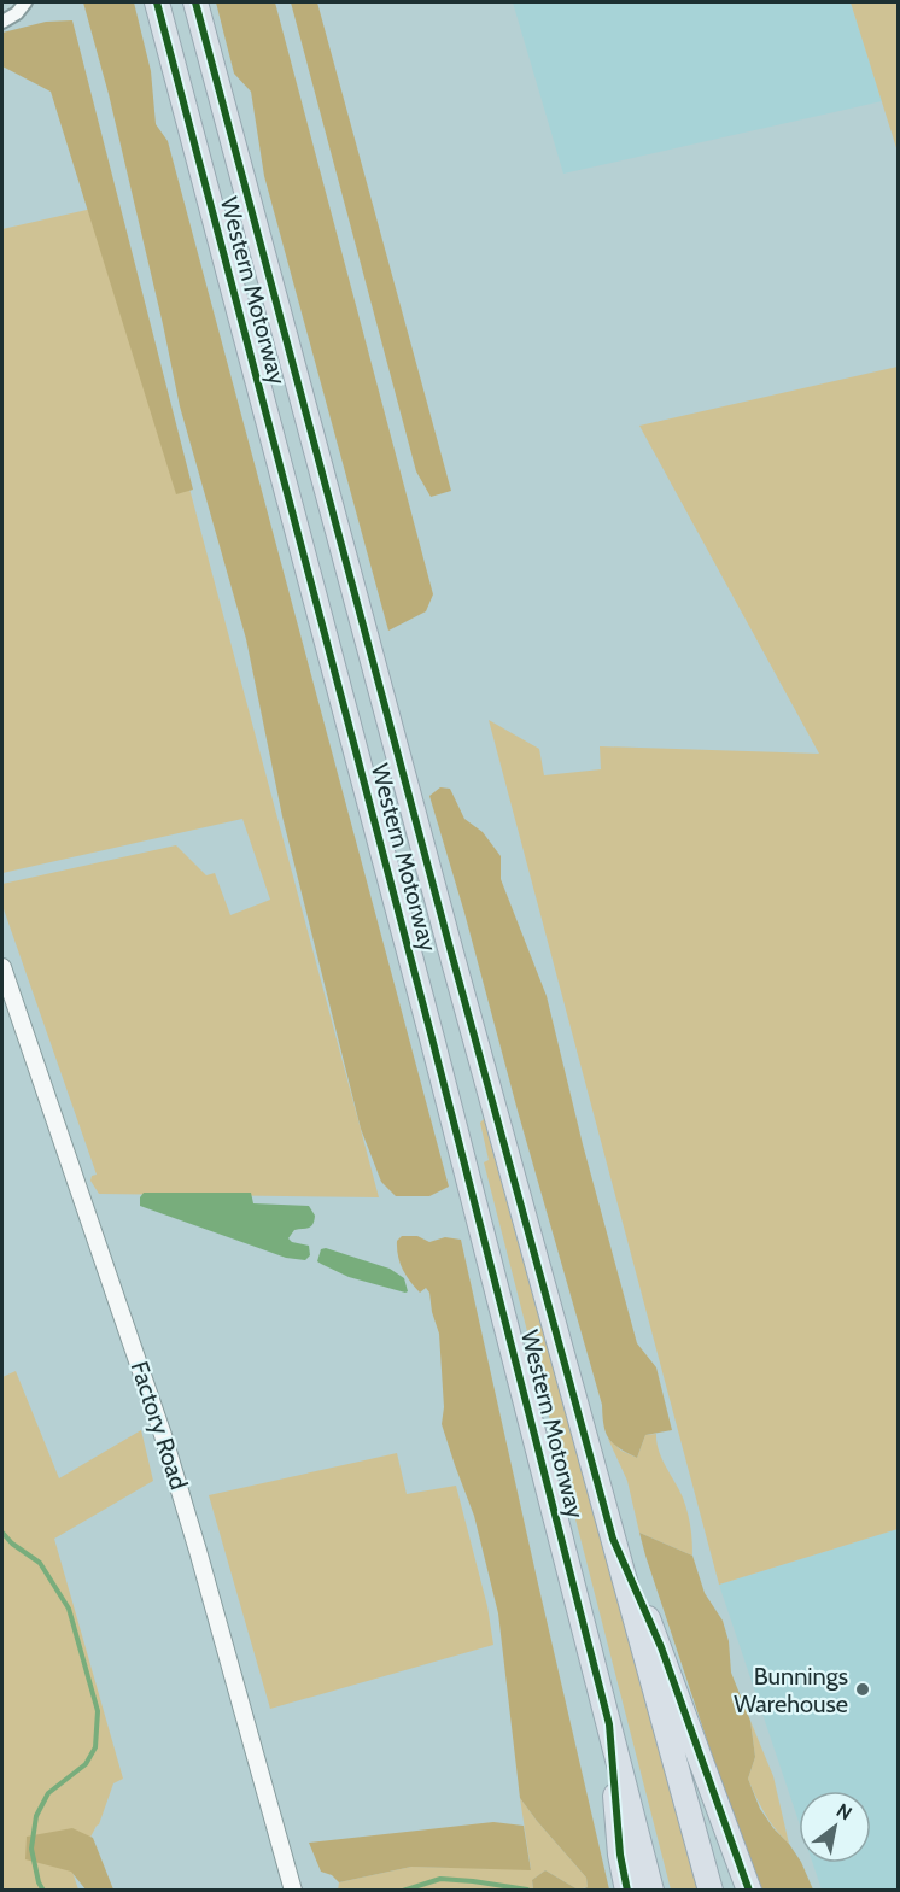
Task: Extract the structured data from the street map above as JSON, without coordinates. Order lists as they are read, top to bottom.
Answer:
{
  "streets": {
    "highway": ["Western Motorway"],
    "street": ["Factory Road"]
  },
  "places": ["Bunnings Warehouse"],
  "north": "top right"
}
